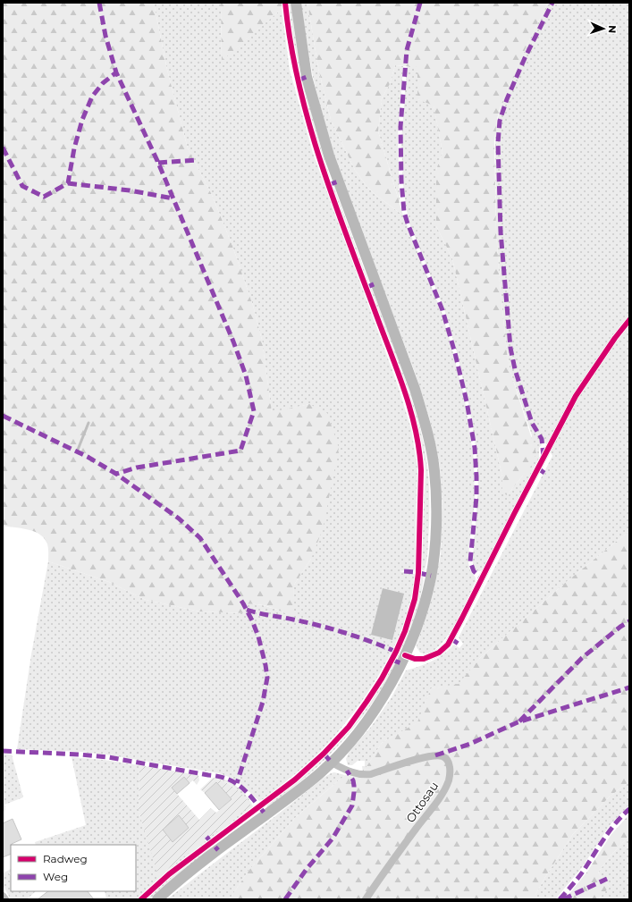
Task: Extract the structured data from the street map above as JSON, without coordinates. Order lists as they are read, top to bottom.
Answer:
{
  "streets": {
    "street": ["Ottosau"]
  },
  "legend": ["Radweg", "Weg"],
  "north": "right"
}
